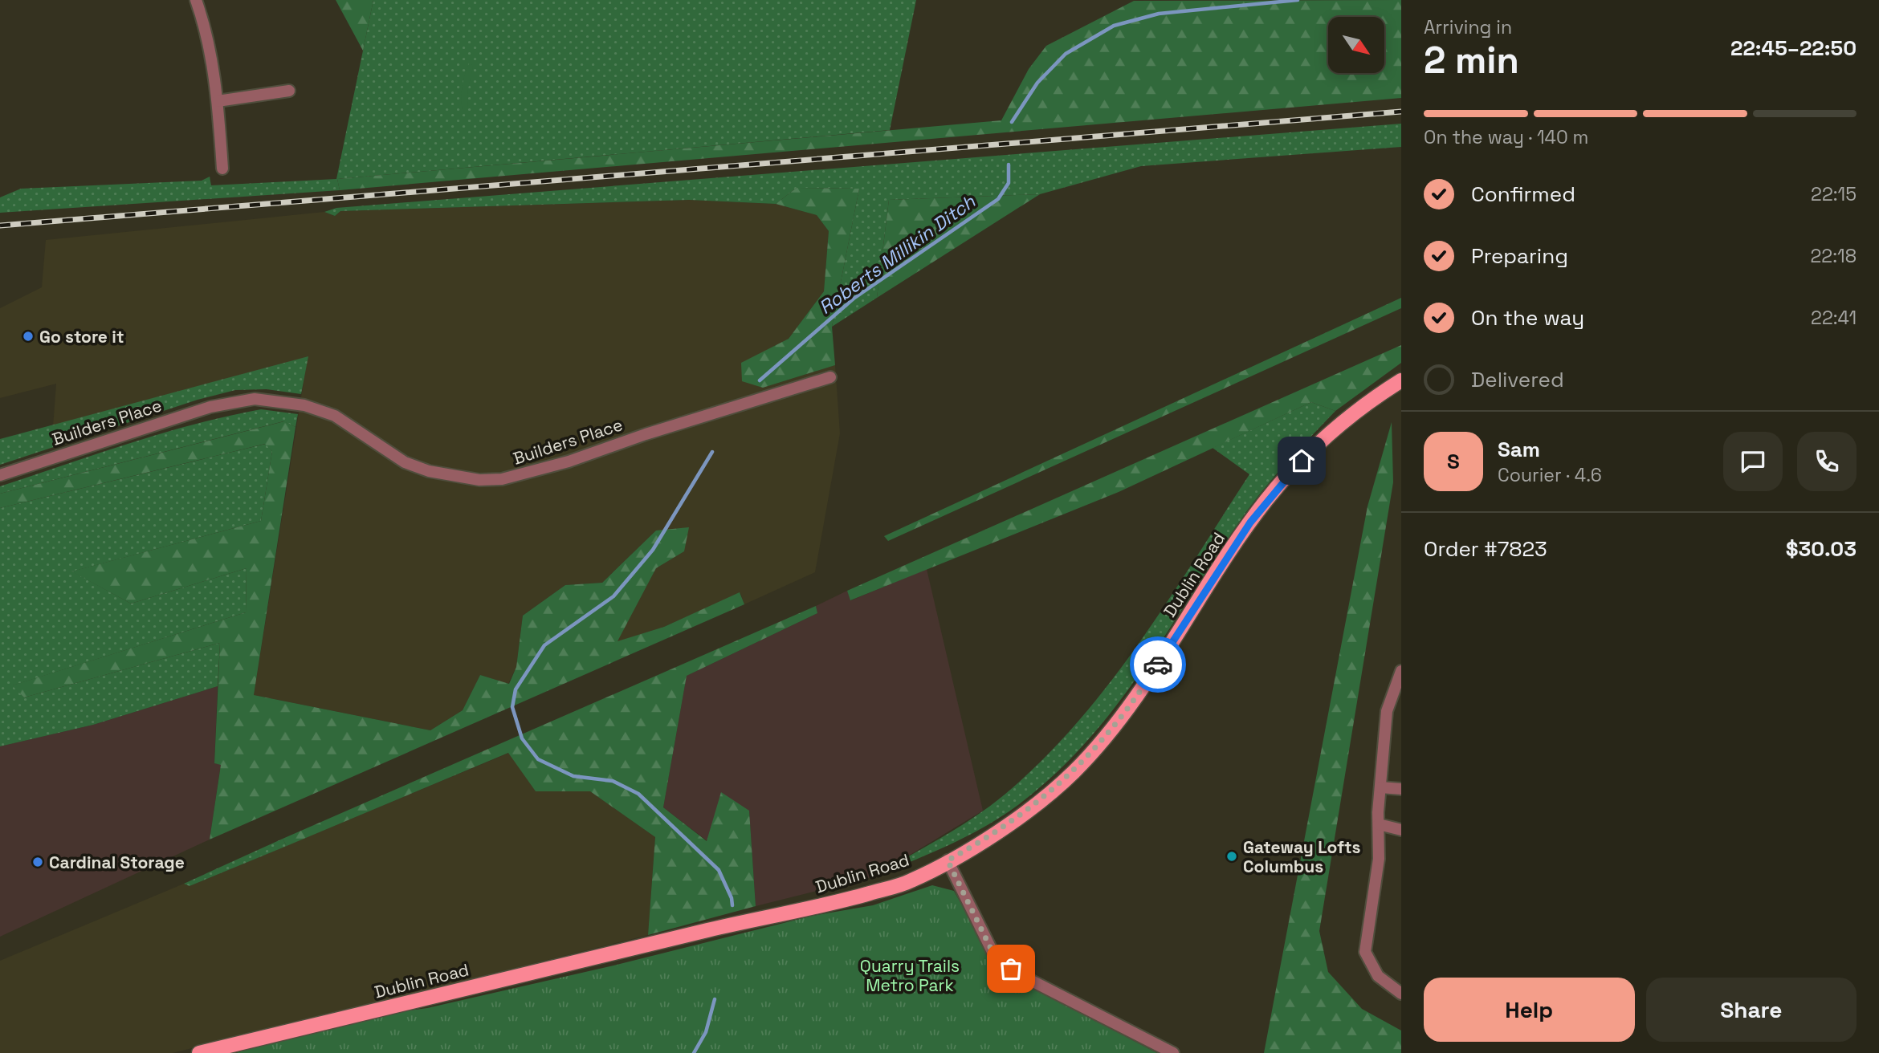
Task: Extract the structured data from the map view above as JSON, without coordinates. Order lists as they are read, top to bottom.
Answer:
{
  "streets": {
    "main road": ["Dublin Road"],
    "street": ["Builders Place"]
  },
  "water": ["Roberts Millikin Ditch"],
  "parks": ["Quarry Trails Metro Park"],
  "places": ["Go store it", "Gateway Lofts Columbus", "Cardinal Storage"],
  "north": "bottom right",
  "page": {
    "heading": ["2 min", "Arriving in", "22:45–22:50"],
    "panel": [
      "Sam",
      "Courier · 4.6",
      "Order #7823",
      "$30.03"
    ],
    "bar": "On the way · 140 m",
    "list": [
      ["Confirmed", "22:15"],
      ["Preparing", "22:18"],
      ["On the way", "22:41"],
      "Delivered"
    ],
    "round": "S",
    "buttons": ["Help", "Share"]
  }
}
